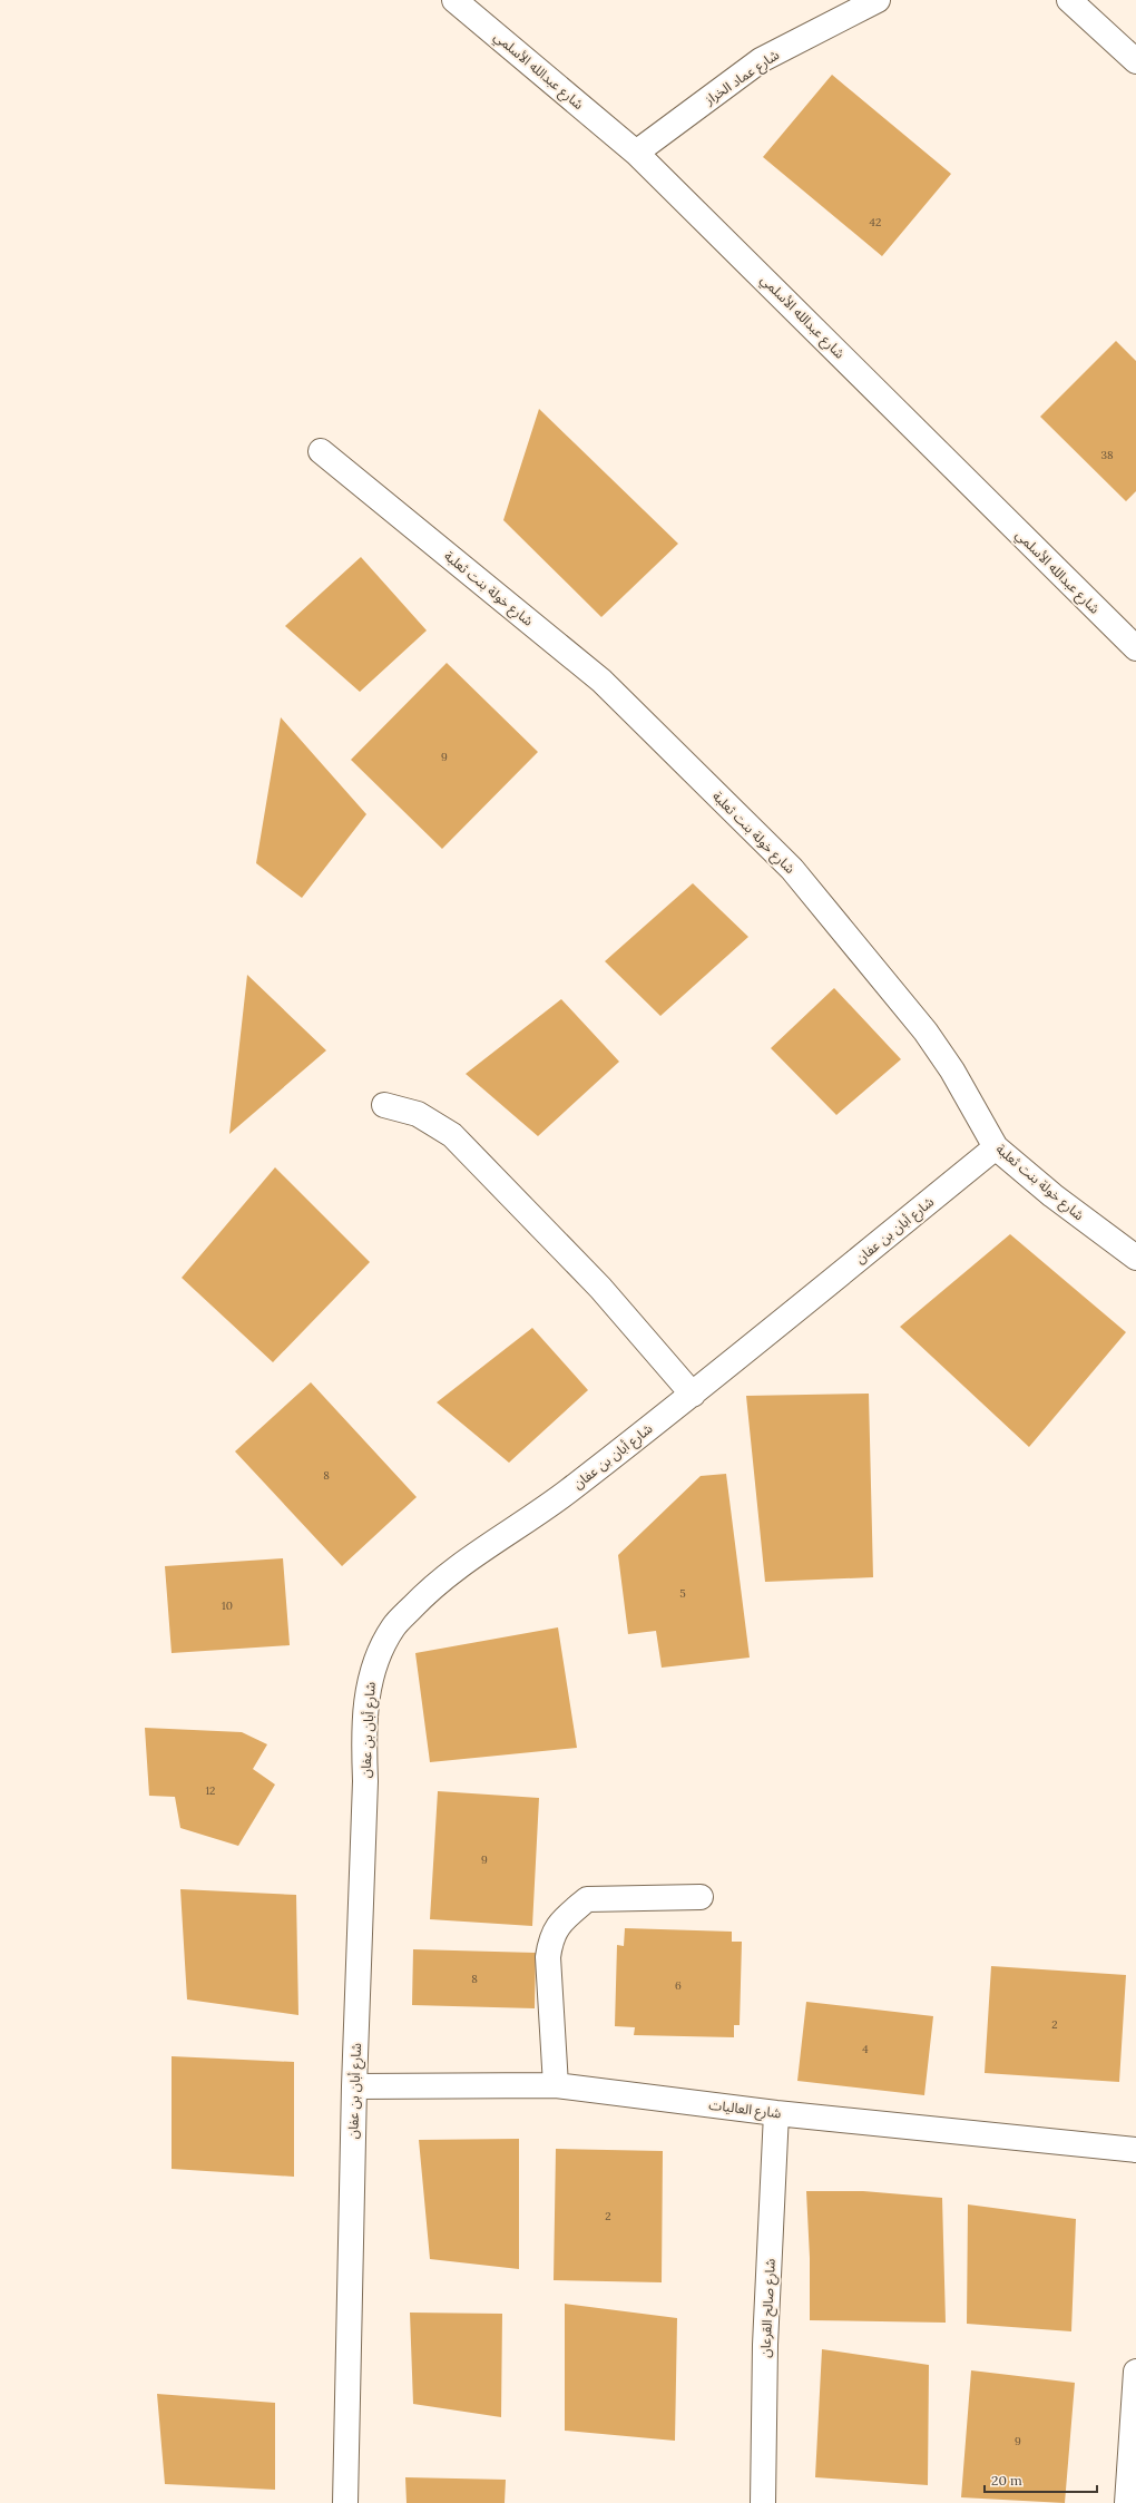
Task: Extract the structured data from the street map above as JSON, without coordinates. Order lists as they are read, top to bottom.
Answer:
{
  "streets": {
    "street": [
      "شارع عبدالله الأسلمي",
      "شارع عماد الخراز",
      "شارع خولة بنت ثعلبة",
      "شارع أبان بن عفان",
      "شارع العاليات",
      "شارع صالح القرعان"
    ]
  },
  "crossings": [
    ["شارع عبدالله الأسلمي", "شارع عماد الخراز"],
    ["شارع خولة بنت ثعلبة", "شارع أبان بن عفان"],
    ["شارع أبان بن عفان", "شارع العاليات"],
    ["شارع العاليات", "شارع صالح القرعان"]
  ],
  "house_numbers": [
    "42",
    "38",
    "9",
    "8",
    "5",
    "10",
    "12",
    "9",
    "8",
    "6",
    "2",
    "4",
    "2",
    "9"
  ],
  "scale_bar": "20 m"
}
